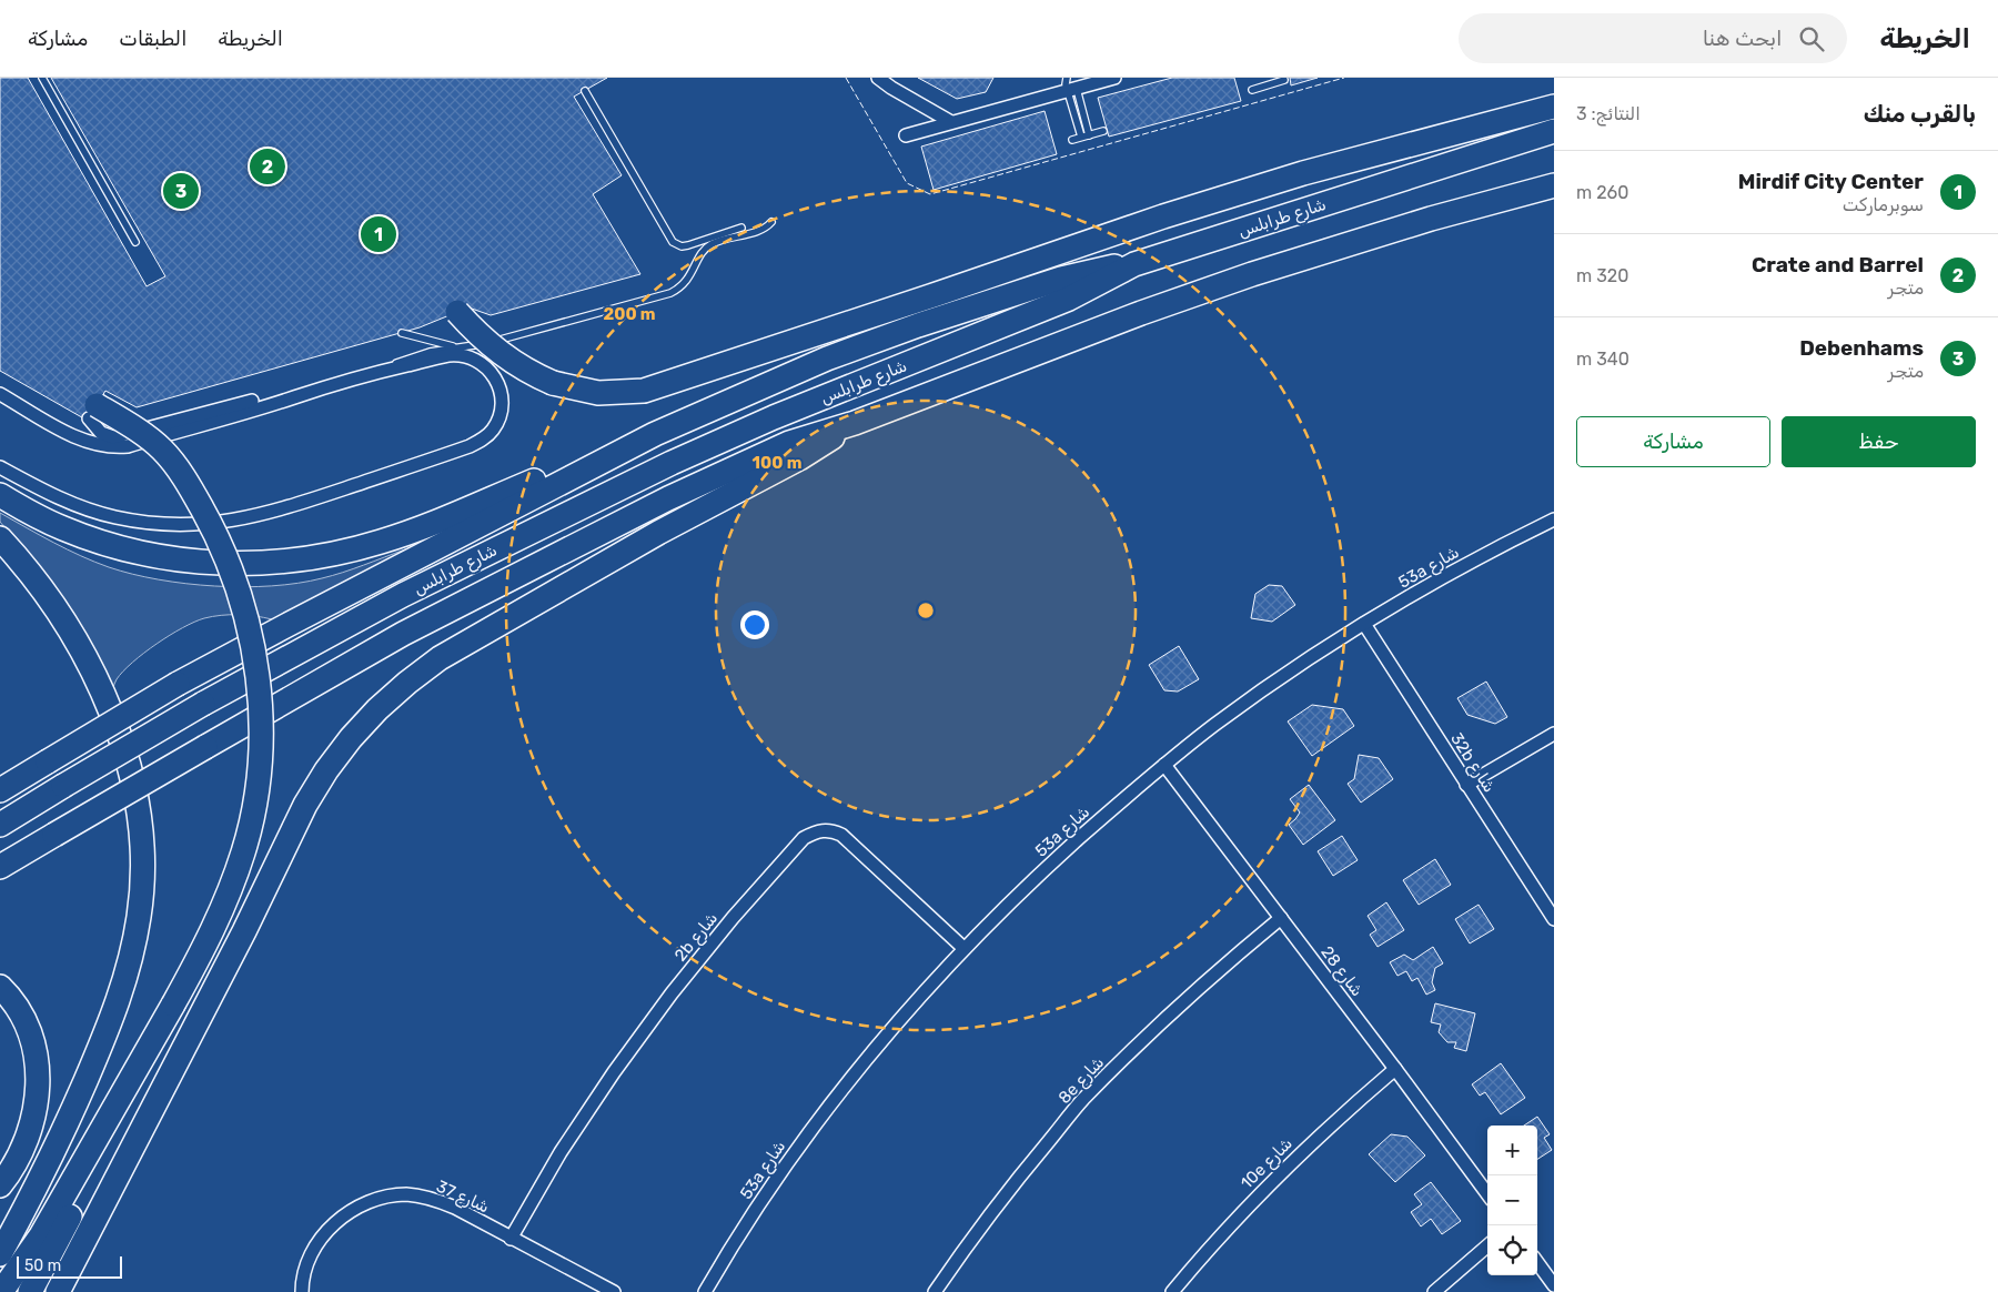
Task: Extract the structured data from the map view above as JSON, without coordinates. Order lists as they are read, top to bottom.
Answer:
{
  "streets": {
    "highway": ["شارع طرابلس"],
    "street": [
      "53a شارع",
      "32b شارع",
      "2b شارع",
      "شارع 28",
      "8e شارع",
      "10e شارع",
      "شارع 37"
    ]
  },
  "crossings": [
    ["53a شارع", "32b شارع"],
    ["53a شارع", "2b شارع"],
    ["53a شارع", "شارع 28"],
    ["2b شارع", "شارع 37"],
    ["شارع 28", "8e شارع"],
    ["شارع 28", "10e شارع"]
  ],
  "scale_bar": "50 m",
  "page": {
    "header": "الخريطة",
    "search": "ابحث هنا",
    "nav": ["الخريطة", "الطبقات", "مشاركة"],
    "heading": ["بالقرب منك", "النتائج: 3"],
    "pins": ["2", "3", "1"],
    "list": [
      {
        "mark": "1",
        "name": "Mirdif City Center",
        "note": "سوبرماركت",
        "value": "260 m"
      },
      {
        "mark": "2",
        "name": "Crate and Barrel",
        "note": "متجر",
        "value": "320 m"
      },
      {
        "mark": "3",
        "name": "Debenhams",
        "note": "متجر",
        "value": "340 m"
      }
    ],
    "buttons": ["حفظ", "مشاركة"],
    "map_buttons": ["+", "−"],
    "scale": "50 m"
  },
  "rings": ["200 m", "100 m"]
}
